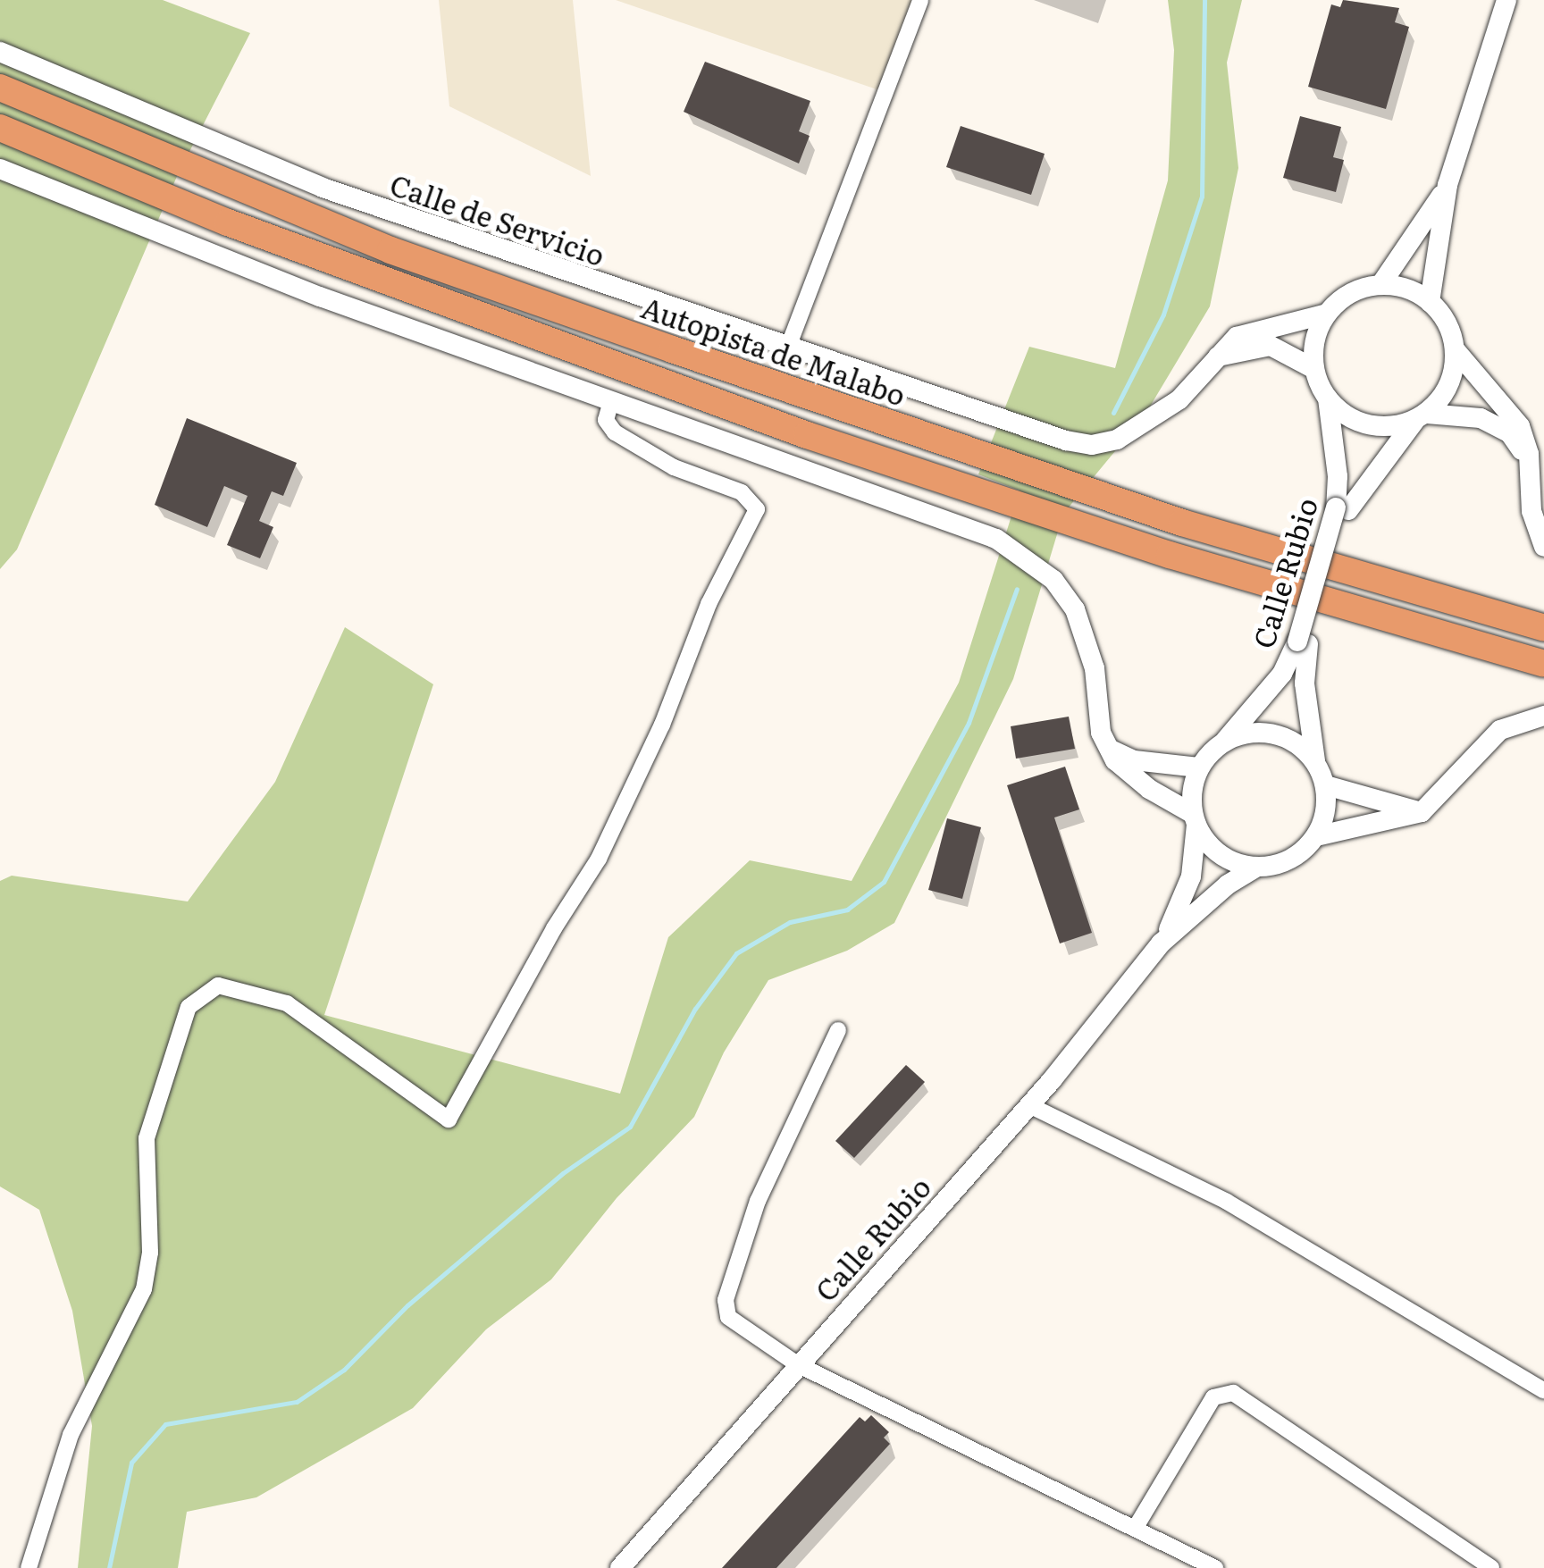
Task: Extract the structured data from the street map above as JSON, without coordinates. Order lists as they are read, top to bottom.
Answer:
{
  "streets": {
    "highway": ["Autopista de Malabo"],
    "street": ["Calle de Servicio", "Calle Rubio"]
  },
  "crossings": [
    ["Calle de Servicio", "Calle Rubio"]
  ]
}
